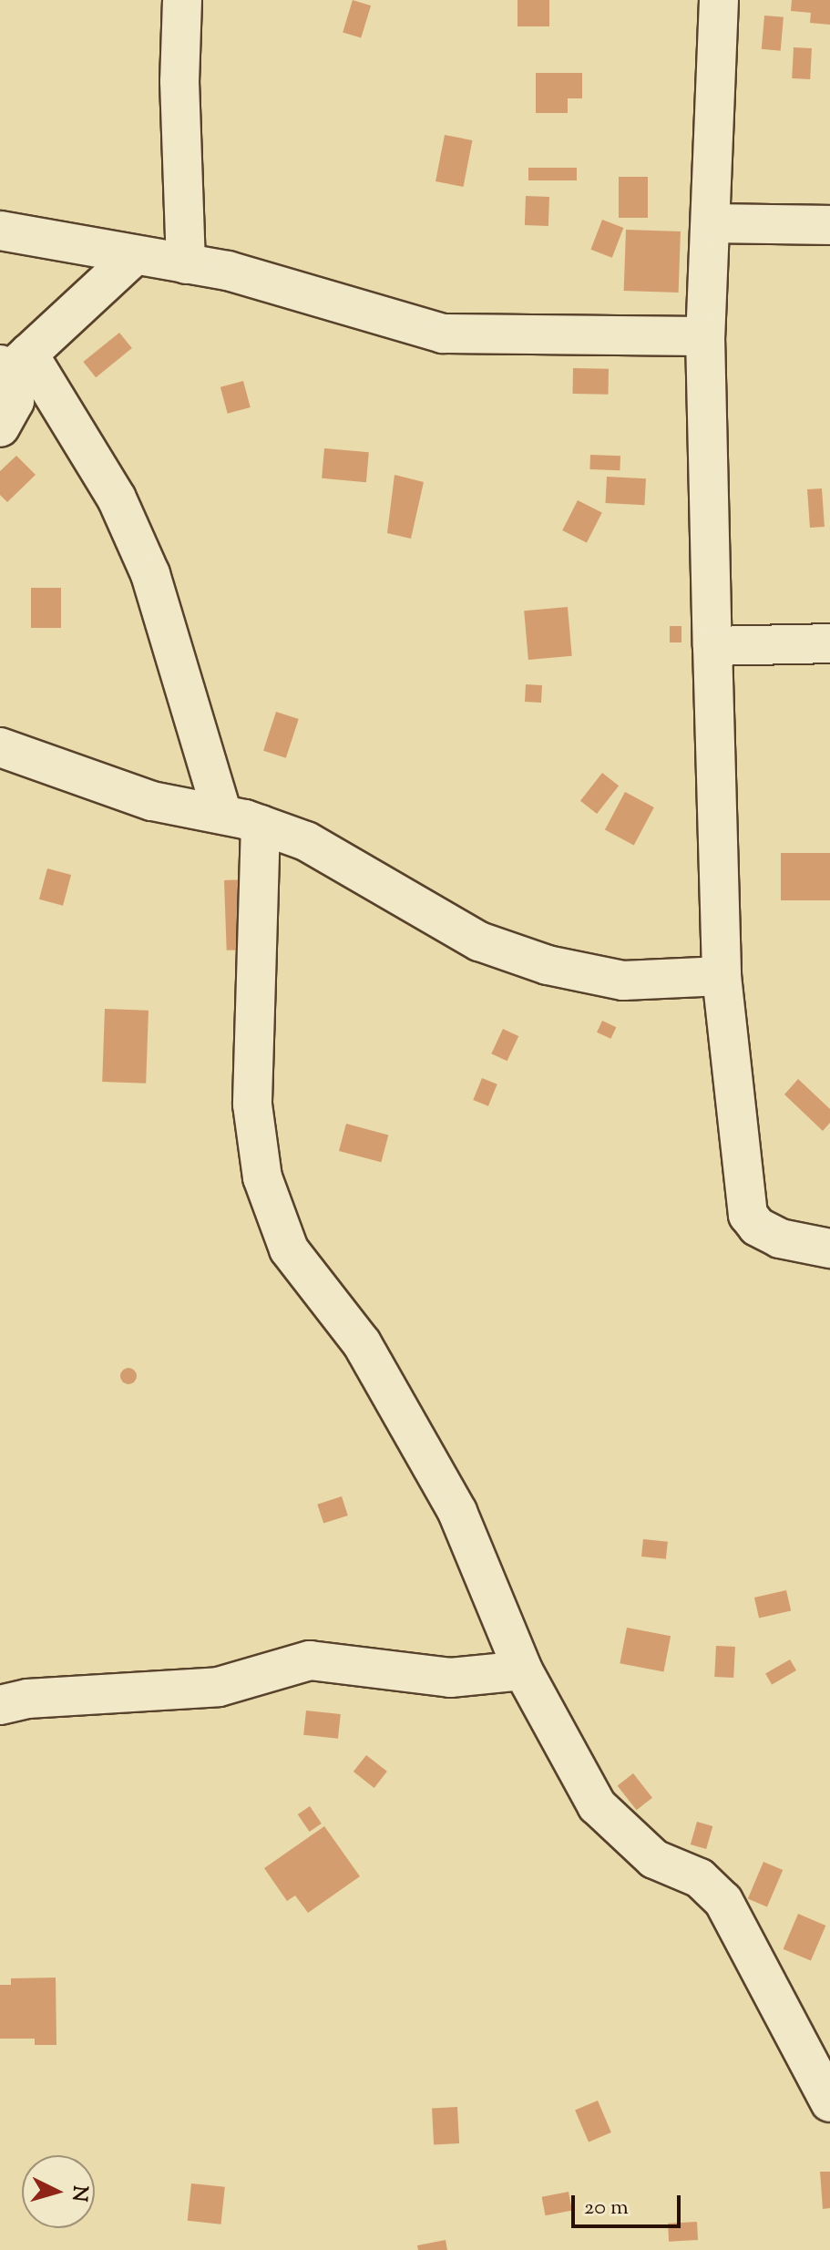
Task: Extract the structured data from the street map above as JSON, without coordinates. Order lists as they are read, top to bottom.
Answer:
{
  "scale_bar": "20 m",
  "north": "right"
}
